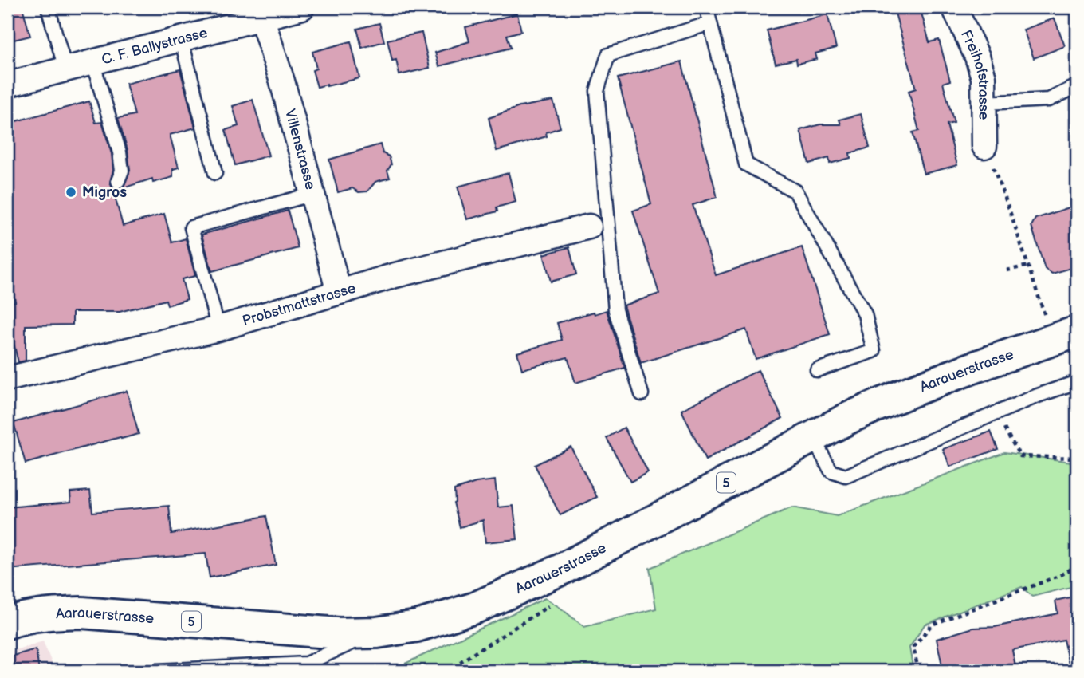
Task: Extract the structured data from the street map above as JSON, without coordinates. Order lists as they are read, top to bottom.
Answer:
{
  "streets": {
    "main road": ["Aarauerstrasse", "5"],
    "street": [
      "C. F. Ballystrasse",
      "Freihofstrasse",
      "Villenstrasse",
      "Probstmattstrasse"
    ]
  },
  "crossings": [
    ["C. F. Ballystrasse", "Villenstrasse"],
    ["Villenstrasse", "Probstmattstrasse"]
  ],
  "places": ["Migros"]
}
